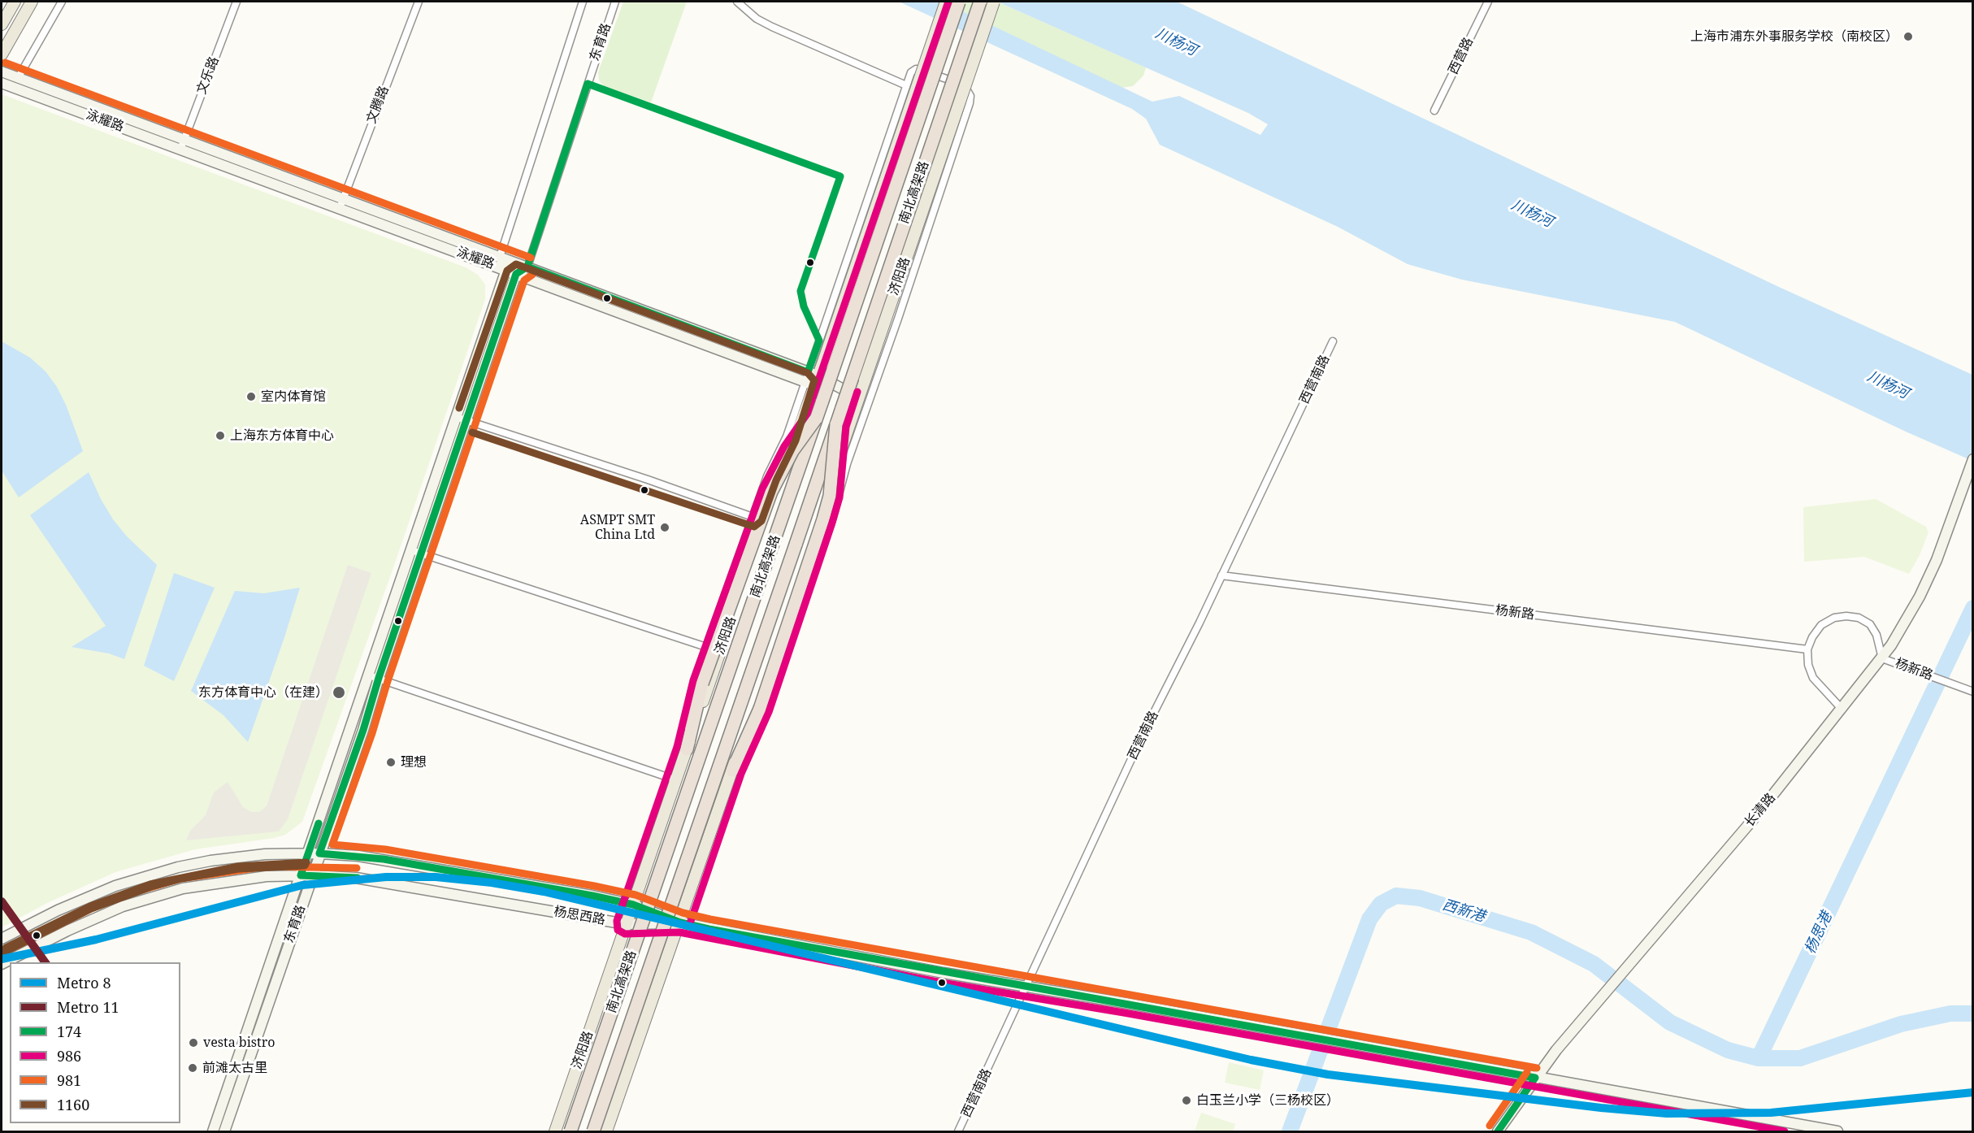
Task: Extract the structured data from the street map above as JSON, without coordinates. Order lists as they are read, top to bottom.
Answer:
{
  "streets": {
    "highway": ["南北高架路"],
    "main road": ["济阳路"],
    "street": [
      "东育路",
      "西营路",
      "文乐路",
      "文腾路",
      "泳耀路",
      "西营南路",
      "杨新路",
      "长清路",
      "杨思西路"
    ]
  },
  "crossings": [
    ["东育路", "泳耀路"],
    ["东育路", "杨思西路"],
    ["文乐路", "泳耀路"],
    ["文腾路", "泳耀路"],
    ["泳耀路", "济阳路"],
    ["济阳路", "杨思西路"],
    ["西营南路", "杨新路"],
    ["杨新路", "长清路"]
  ],
  "water": ["川杨河", "西新港", "杨思港"],
  "places": [
    "上海市浦东外事服务学校（南校区）",
    "室内体育馆",
    "上海东方体育中心",
    "ASMPT SMT China Ltd",
    "东方体育中心（在建）",
    "理想",
    "vesta bistro",
    "前滩太古里",
    "白玉兰小学（三杨校区）"
  ],
  "lines": [
    "transit line 986",
    "transit line 981",
    "transit line 174",
    "transit line 1160",
    "metro line 8",
    "metro line 11"
  ],
  "legend": [
    "Metro 8",
    "Metro 11",
    "174",
    "986",
    "981",
    "1160"
  ]
}
